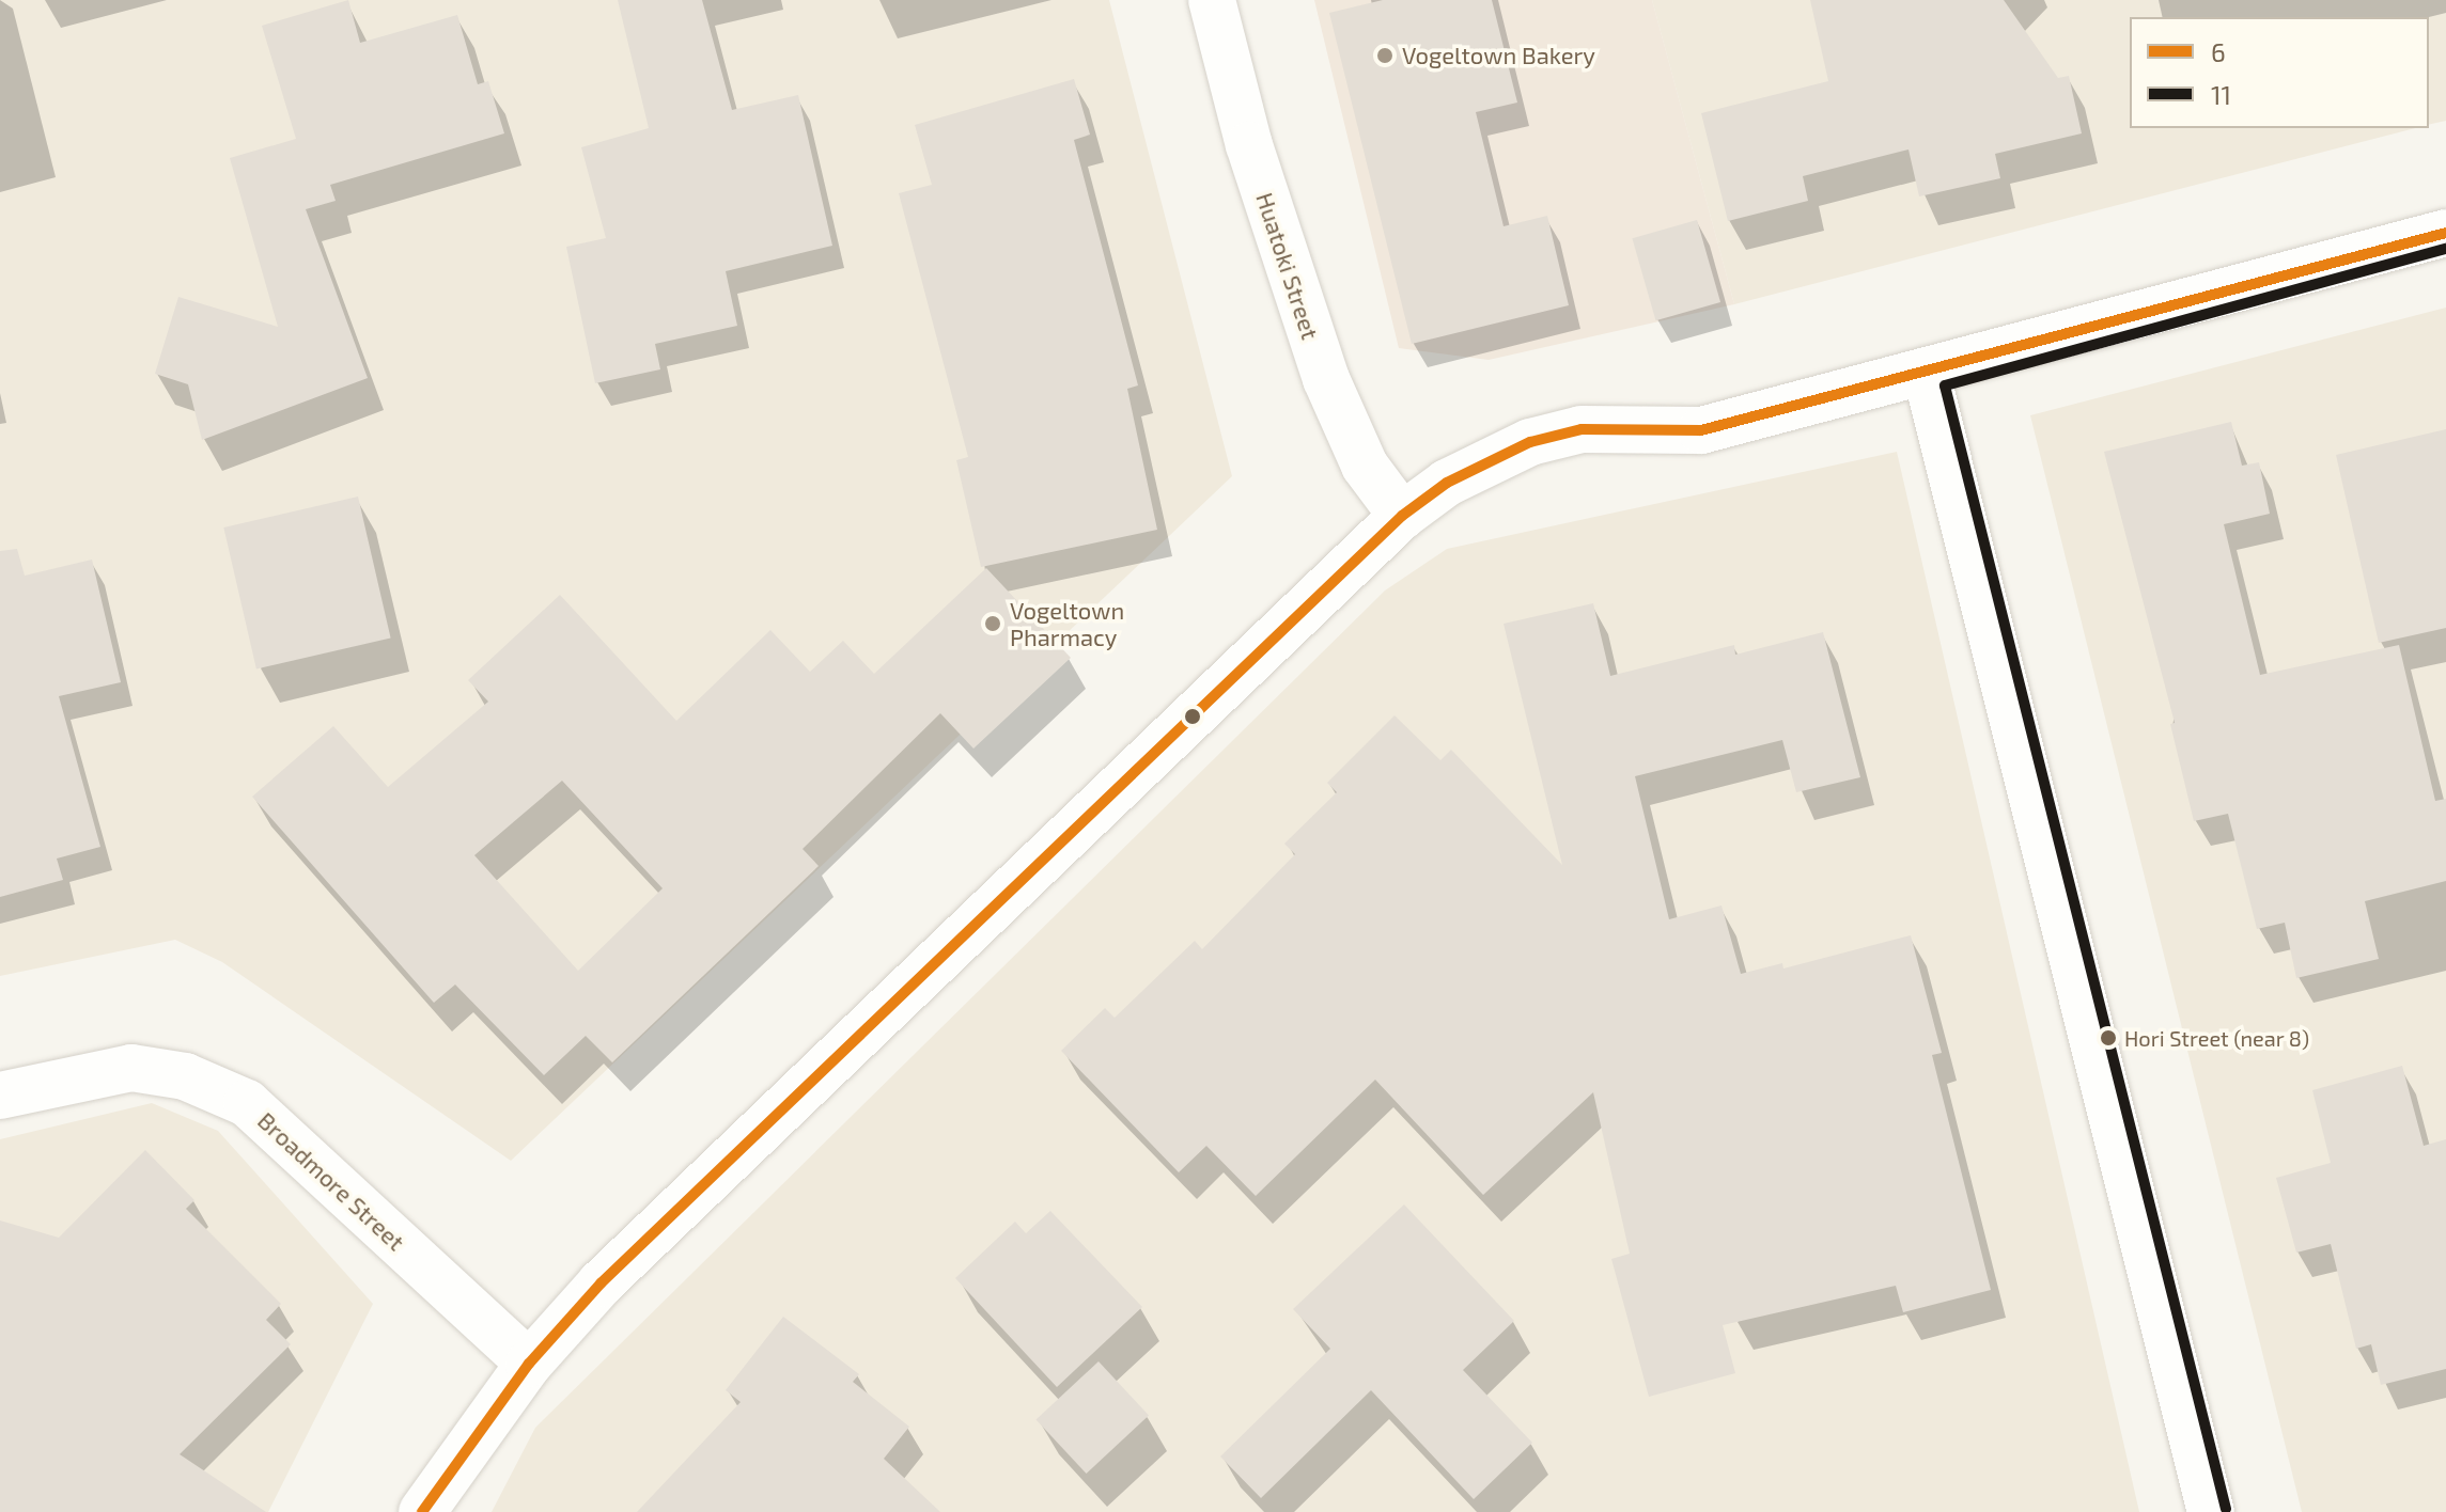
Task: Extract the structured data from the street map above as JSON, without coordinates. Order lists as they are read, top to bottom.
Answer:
{
  "streets": {
    "main road": ["Huatoki Street", "Broadmore Street"]
  },
  "places": ["Vogeltown Bakery", "Vogeltown Pharmacy", "Hori Street (near 8)"],
  "lines": ["transit line 6", "transit line 11"],
  "legend": ["6", "11"]
}
